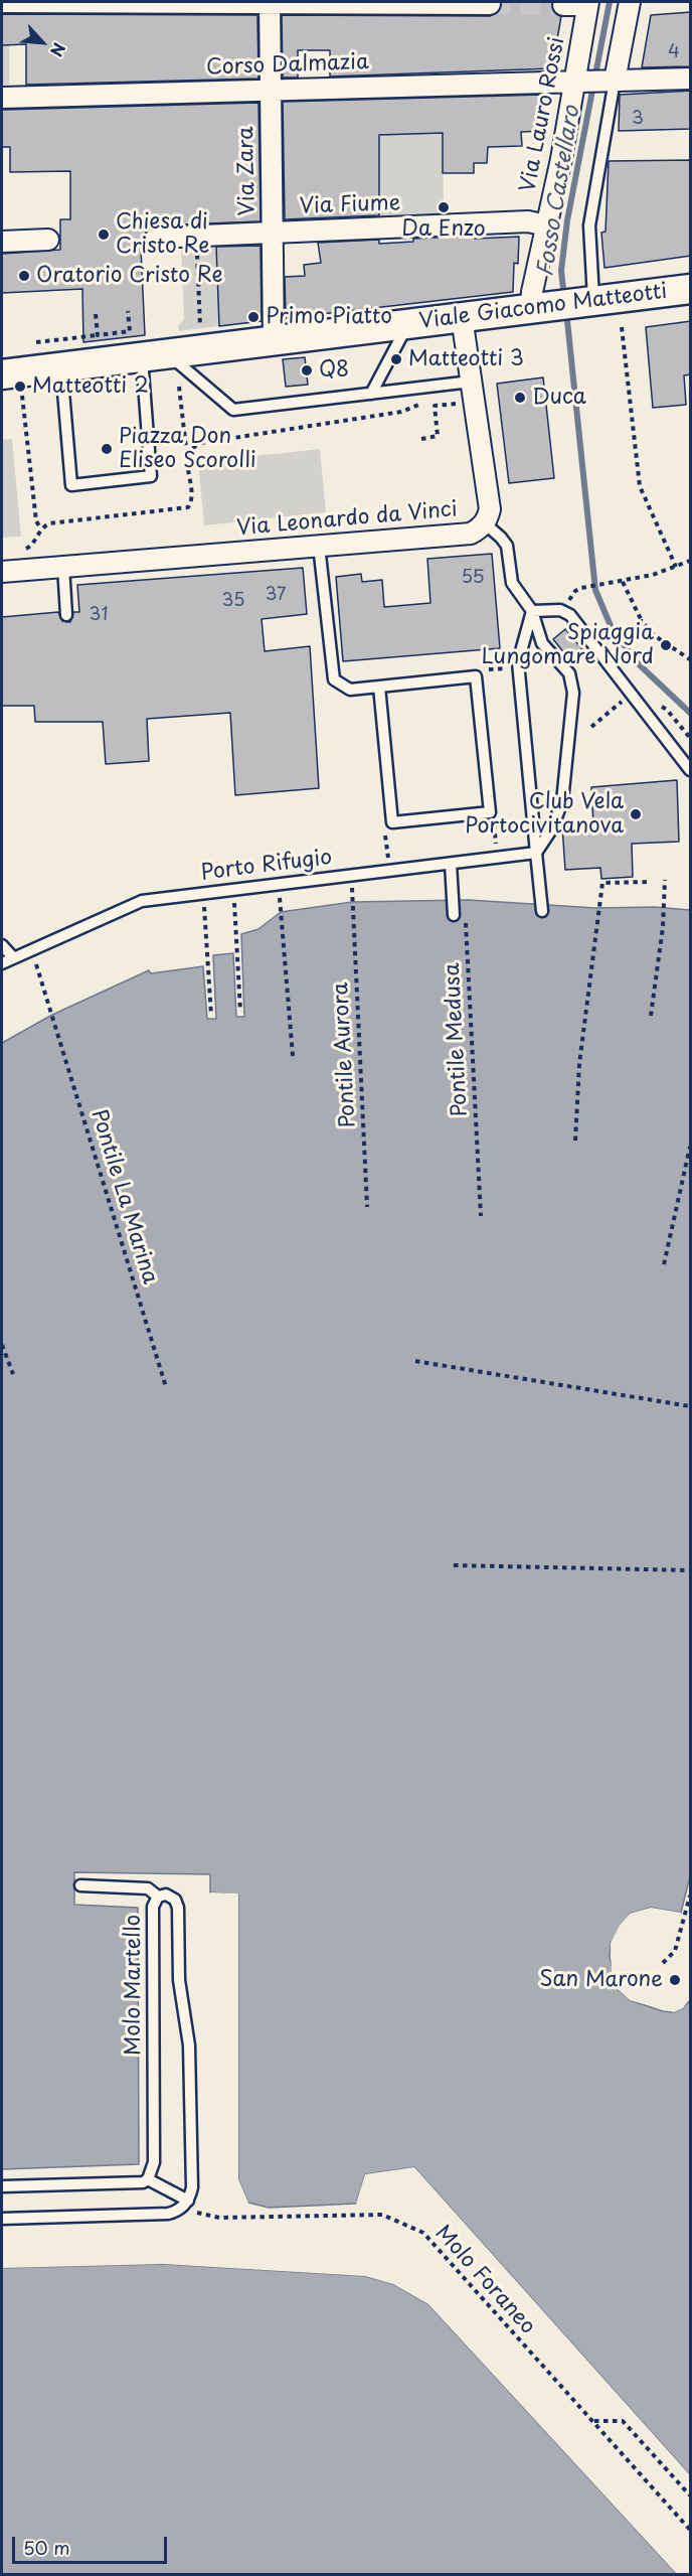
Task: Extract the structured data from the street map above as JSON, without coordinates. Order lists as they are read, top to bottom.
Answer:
{
  "streets": {
    "street": [
      "Corso Dalmazia",
      "Via Lauro Rossi",
      "Via Zara",
      "Via Fiume",
      "Viale Giacomo Matteotti",
      "Via Leonardo da Vinci"
    ],
    "lane": ["Porto Rifugio", "Molo Martello"],
    "path": [
      "Pontile Medusa",
      "Pontile Aurora",
      "Pontile La Marina",
      "Molo Foraneo"
    ]
  },
  "crossings": [
    ["Corso Dalmazia", "Via Lauro Rossi"],
    ["Corso Dalmazia", "Via Zara"],
    ["Via Lauro Rossi", "Via Fiume"],
    ["Via Lauro Rossi", "Viale Giacomo Matteotti"],
    ["Via Zara", "Via Fiume"],
    ["Via Zara", "Viale Giacomo Matteotti"],
    ["Viale Giacomo Matteotti", "Via Leonardo da Vinci"],
    ["Porto Rifugio", "Pontile La Marina"],
    ["Molo Martello", "Molo Foraneo"]
  ],
  "water": ["Fosso Castellaro"],
  "places": [
    "Da Enzo",
    "Chiesa di Cristo Re",
    "Oratorio Cristo Re",
    "Primo Piatto",
    "Matteotti 3",
    "Q8",
    "Matteotti 2",
    "Duca",
    "Piazza Don Eliseo Scorolli",
    "Spiaggia Lungomare Nord",
    "Club Vela Portocivitanova",
    "San Marone"
  ],
  "house_numbers": [
    "4",
    "3",
    "55",
    "37",
    "35",
    "31"
  ],
  "scale_bar": "50 m",
  "north": "bottom right"
}
